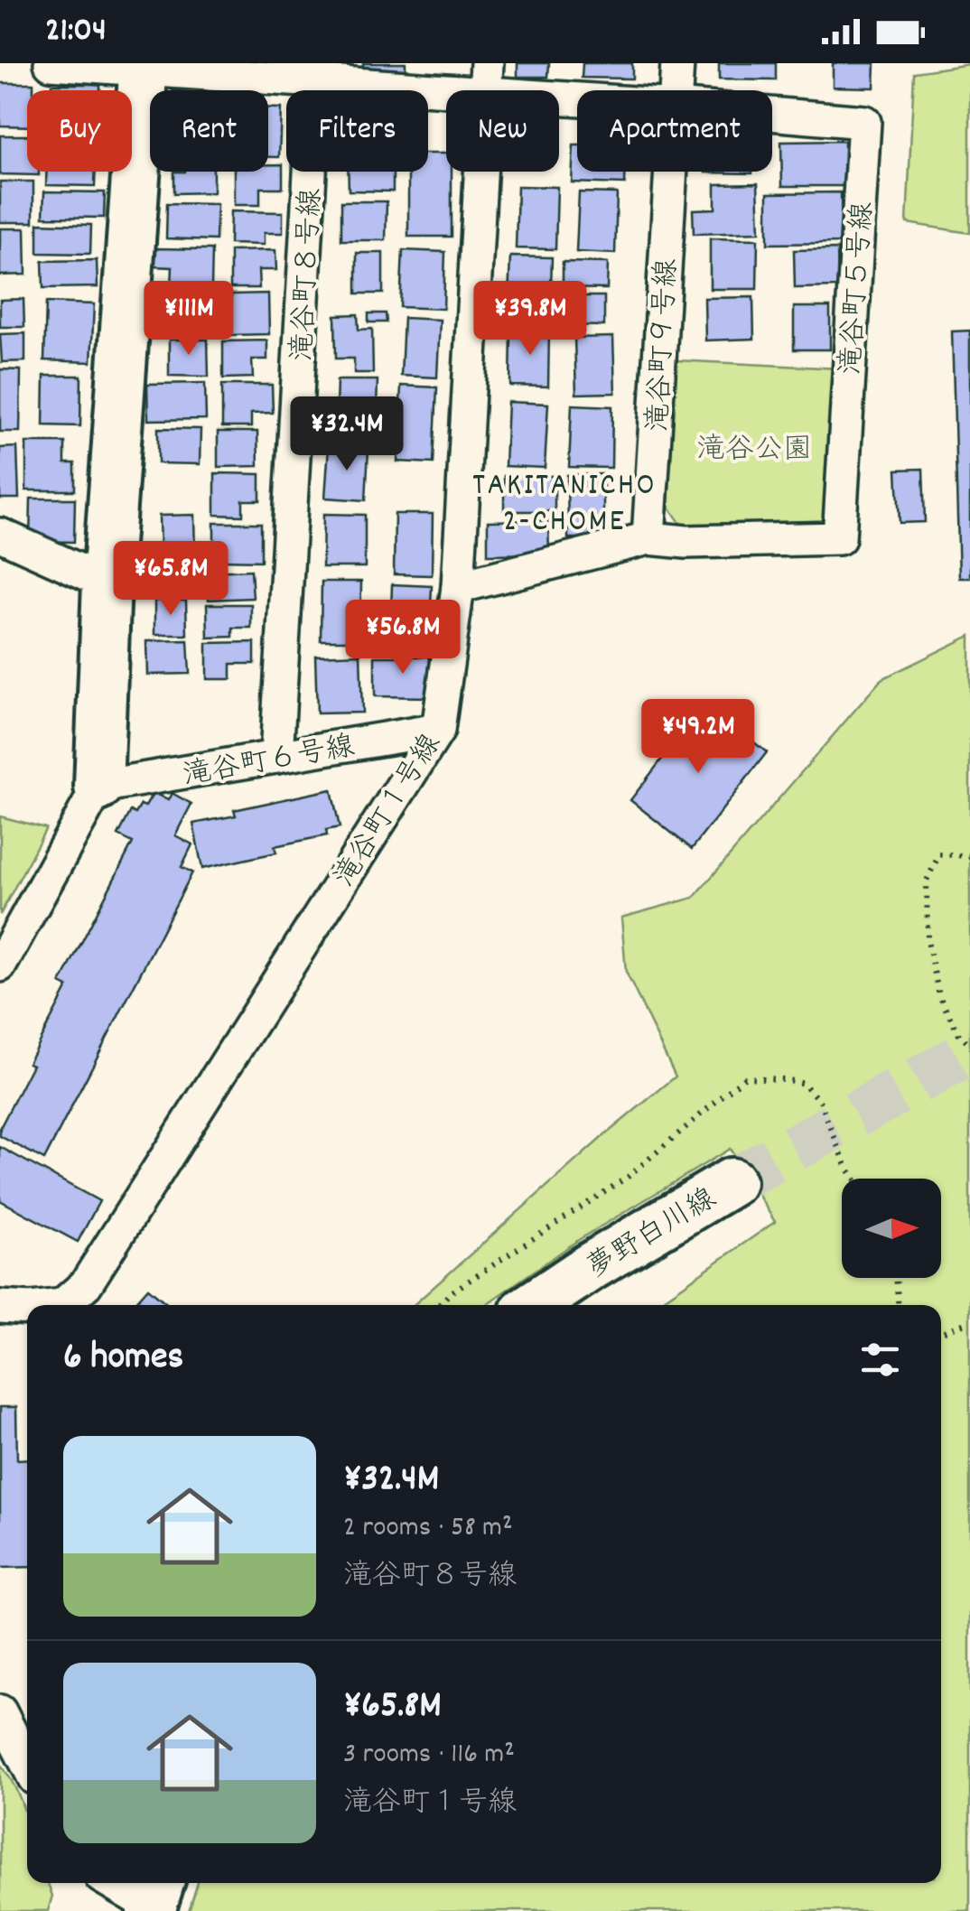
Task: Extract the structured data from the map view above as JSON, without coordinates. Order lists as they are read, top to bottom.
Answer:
{
  "streets": {
    "street": [
      "滝谷町８号線",
      "滝谷町５号線",
      "滝谷町９号線",
      "滝谷町６号線",
      "滝谷町１号線",
      "夢野白川線"
    ]
  },
  "crossings": [
    ["滝谷町８号線", "滝谷町５号線"],
    ["滝谷町８号線", "滝谷町６号線"],
    ["滝谷町５号線", "滝谷町９号線"],
    ["滝谷町５号線", "滝谷町１号線"],
    ["滝谷町６号線", "滝谷町１号線"]
  ],
  "districts": ["TAKITANICHO 2-CHOME"],
  "parks": ["滝谷公園"],
  "north": "right",
  "page": {
    "status": "21:04",
    "chip": [
      "Buy",
      "Rent",
      "Filters",
      "New",
      "Apartment"
    ],
    "price": [
      "¥111M",
      "¥39.8M",
      "¥32.4M",
      "¥65.8M",
      "¥56.8M",
      "¥49.2M"
    ],
    "heading": "6 homes",
    "list": [
      {
        "name": "¥32.4M",
        "note": "2 rooms · 58 m² · 滝谷町８号線"
      },
      {
        "name": "¥65.8M",
        "note": "3 rooms · 116 m² · 滝谷町１号線"
      }
    ]
  }
}
